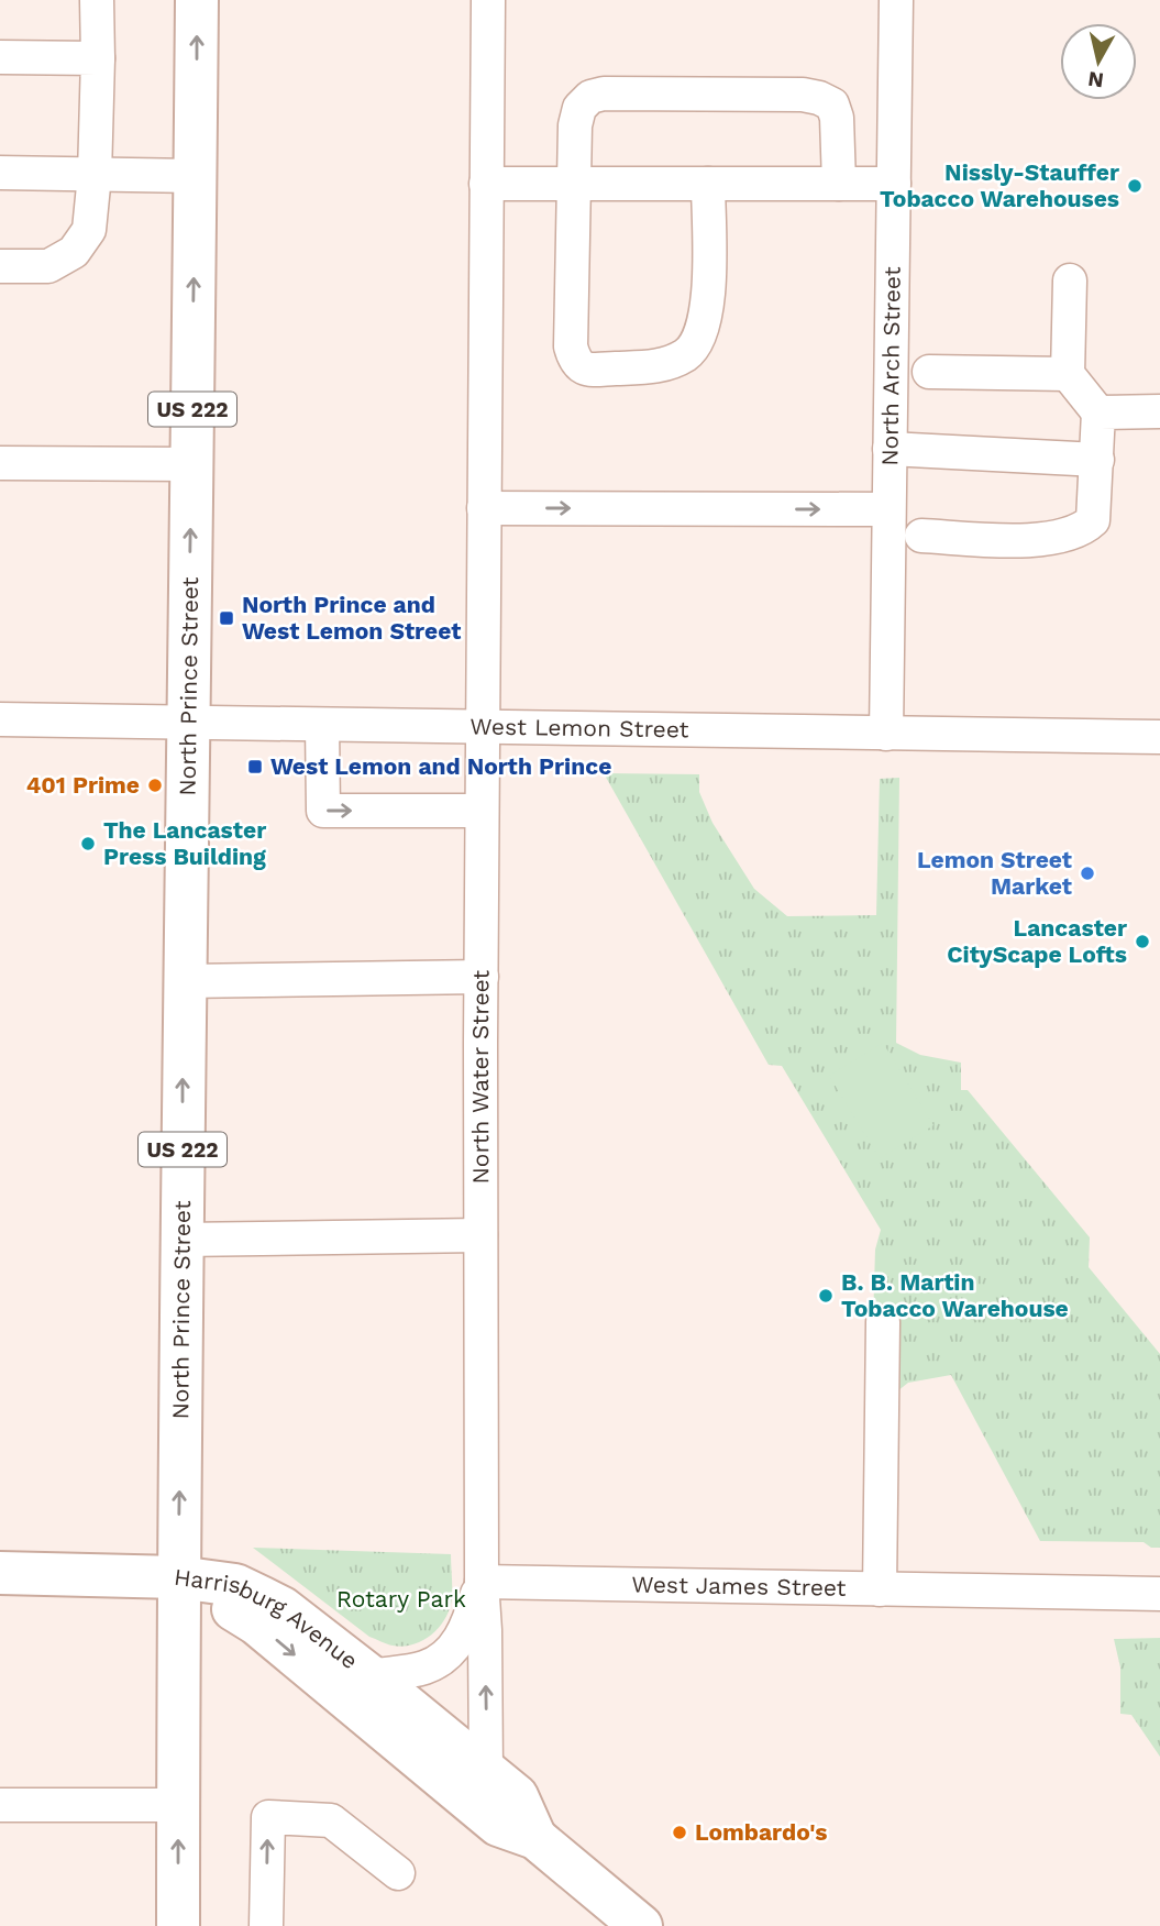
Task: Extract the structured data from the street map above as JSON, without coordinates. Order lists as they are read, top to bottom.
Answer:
{
  "streets": {
    "main road": ["US 222", "North Prince Street", "Harrisburg Avenue"],
    "street": [
      "North Arch Street",
      "West Lemon Street",
      "North Water Street",
      "West James Street"
    ]
  },
  "crossings": [
    ["North Arch Street", "West Lemon Street"],
    ["North Prince Street", "West Lemon Street"],
    ["North Prince Street", "Harrisburg Avenue"],
    ["West Lemon Street", "North Water Street"],
    ["North Water Street", "West James Street"],
    ["North Water Street", "Harrisburg Avenue"]
  ],
  "one_way": ["North Prince Street"],
  "parks": ["Rotary Park"],
  "places": {
    "other": [
      "Nissly-Stauffer Tobacco Warehouses",
      "401 Prime",
      "The Lancaster Press Building",
      "Lemon Street Market",
      "Lancaster CityScape Lofts",
      "B. B. Martin Tobacco Warehouse",
      "Lombardo's"
    ],
    "transit": ["North Prince and West Lemon Street", "West Lemon and North Prince"]
  },
  "north": "bottom"
}
